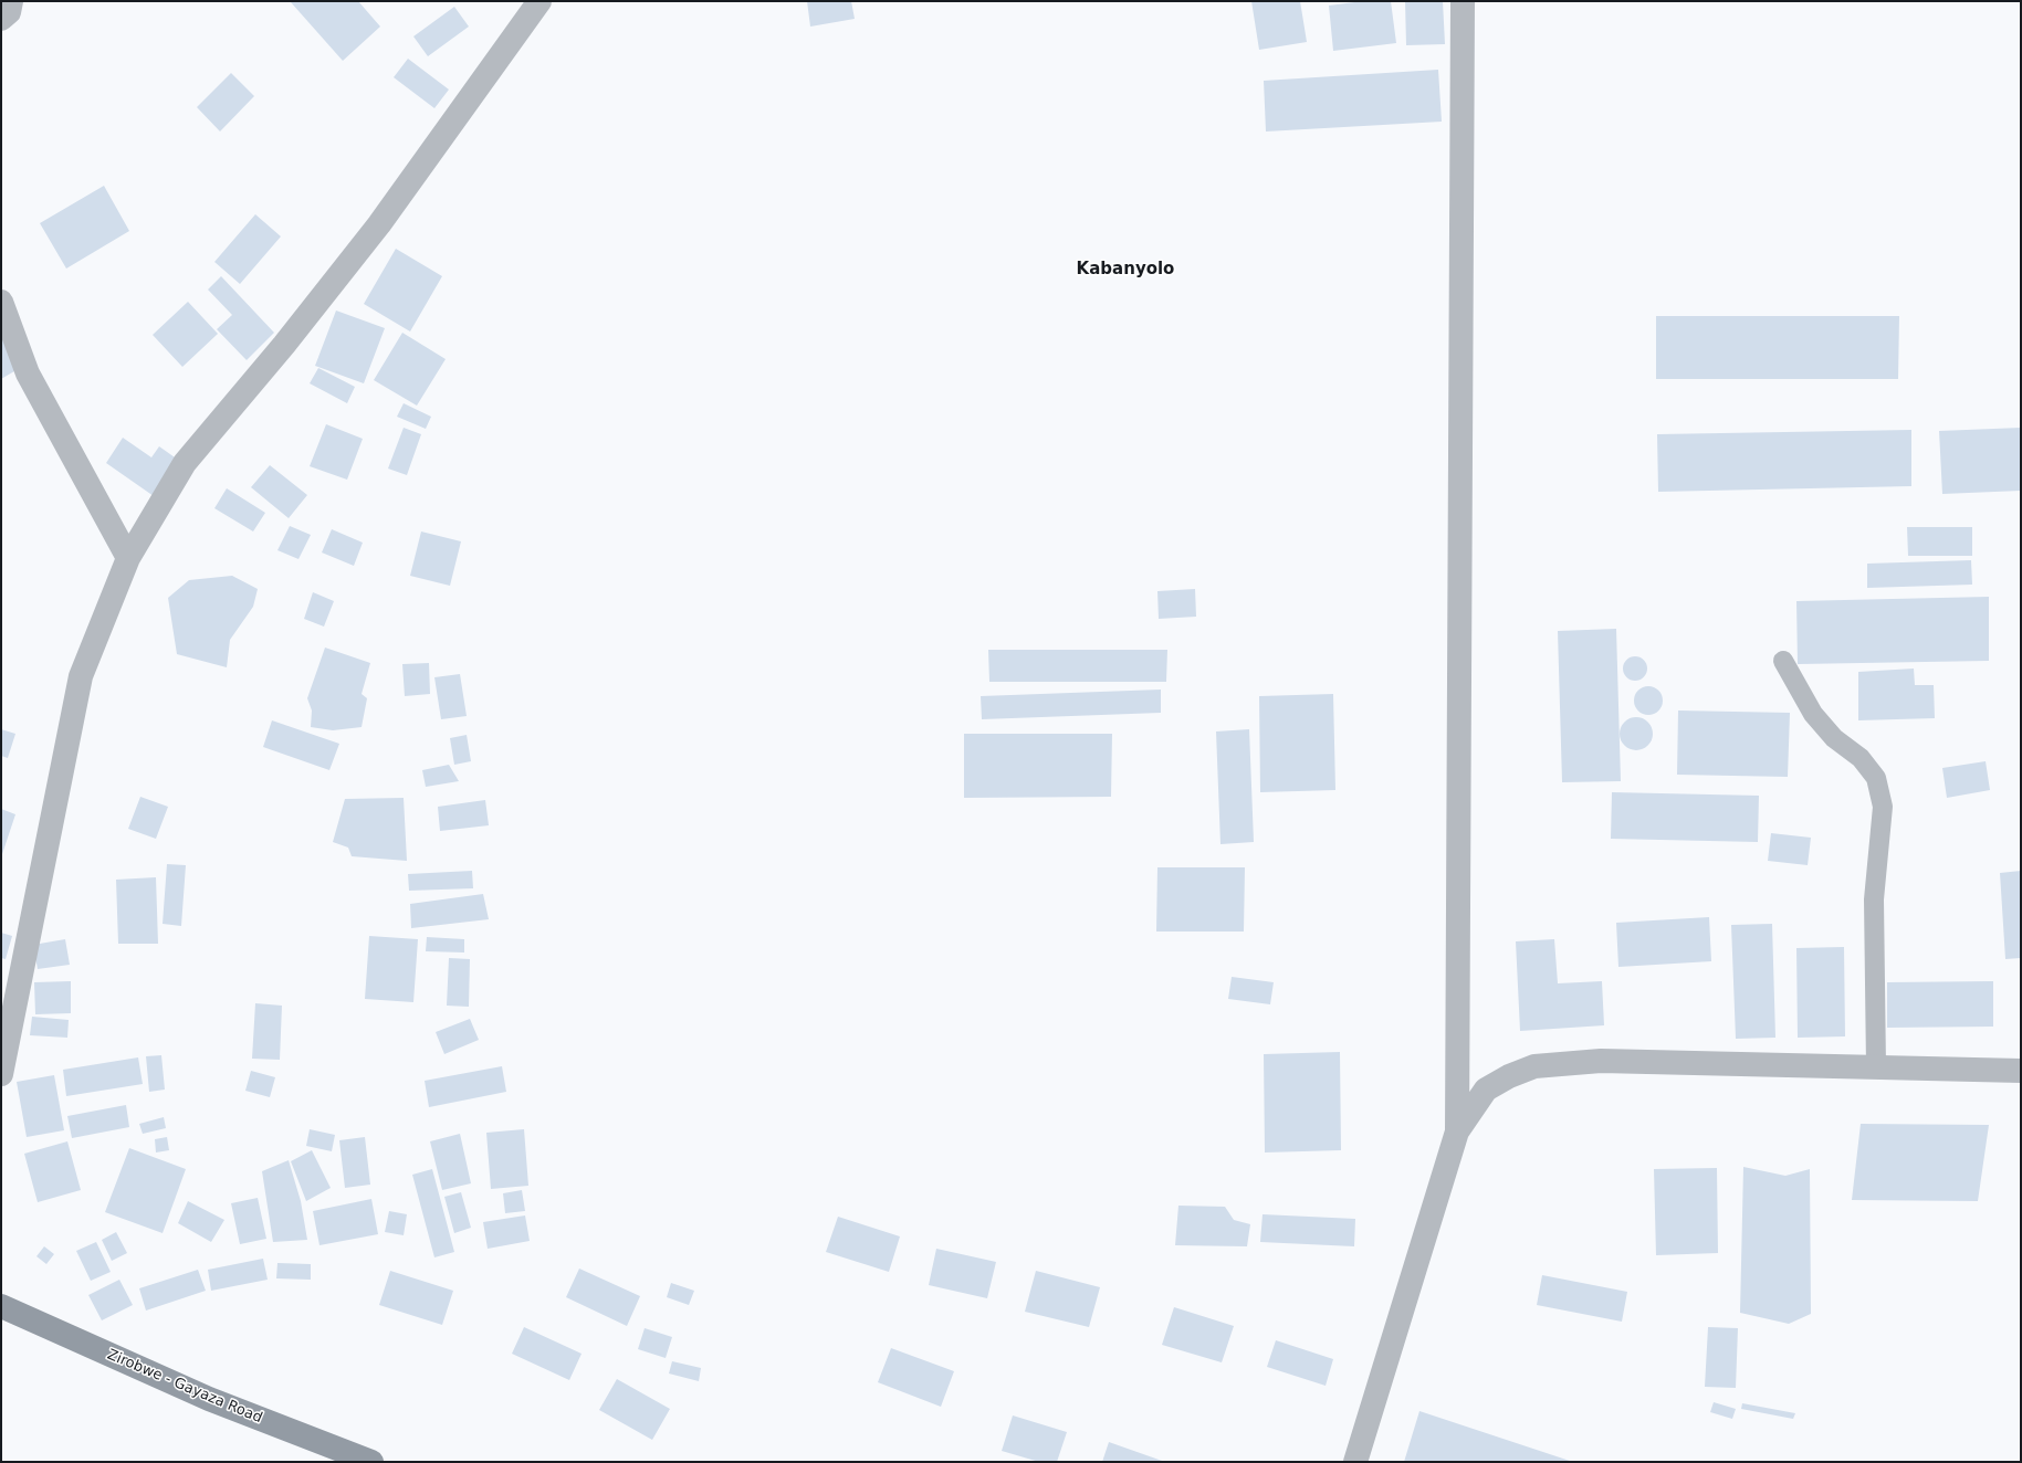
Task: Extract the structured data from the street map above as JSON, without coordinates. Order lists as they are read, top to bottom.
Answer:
{
  "streets": {
    "street": ["Zirobwe - Gayaza Road"]
  },
  "districts": ["Kabanyolo"]
}
